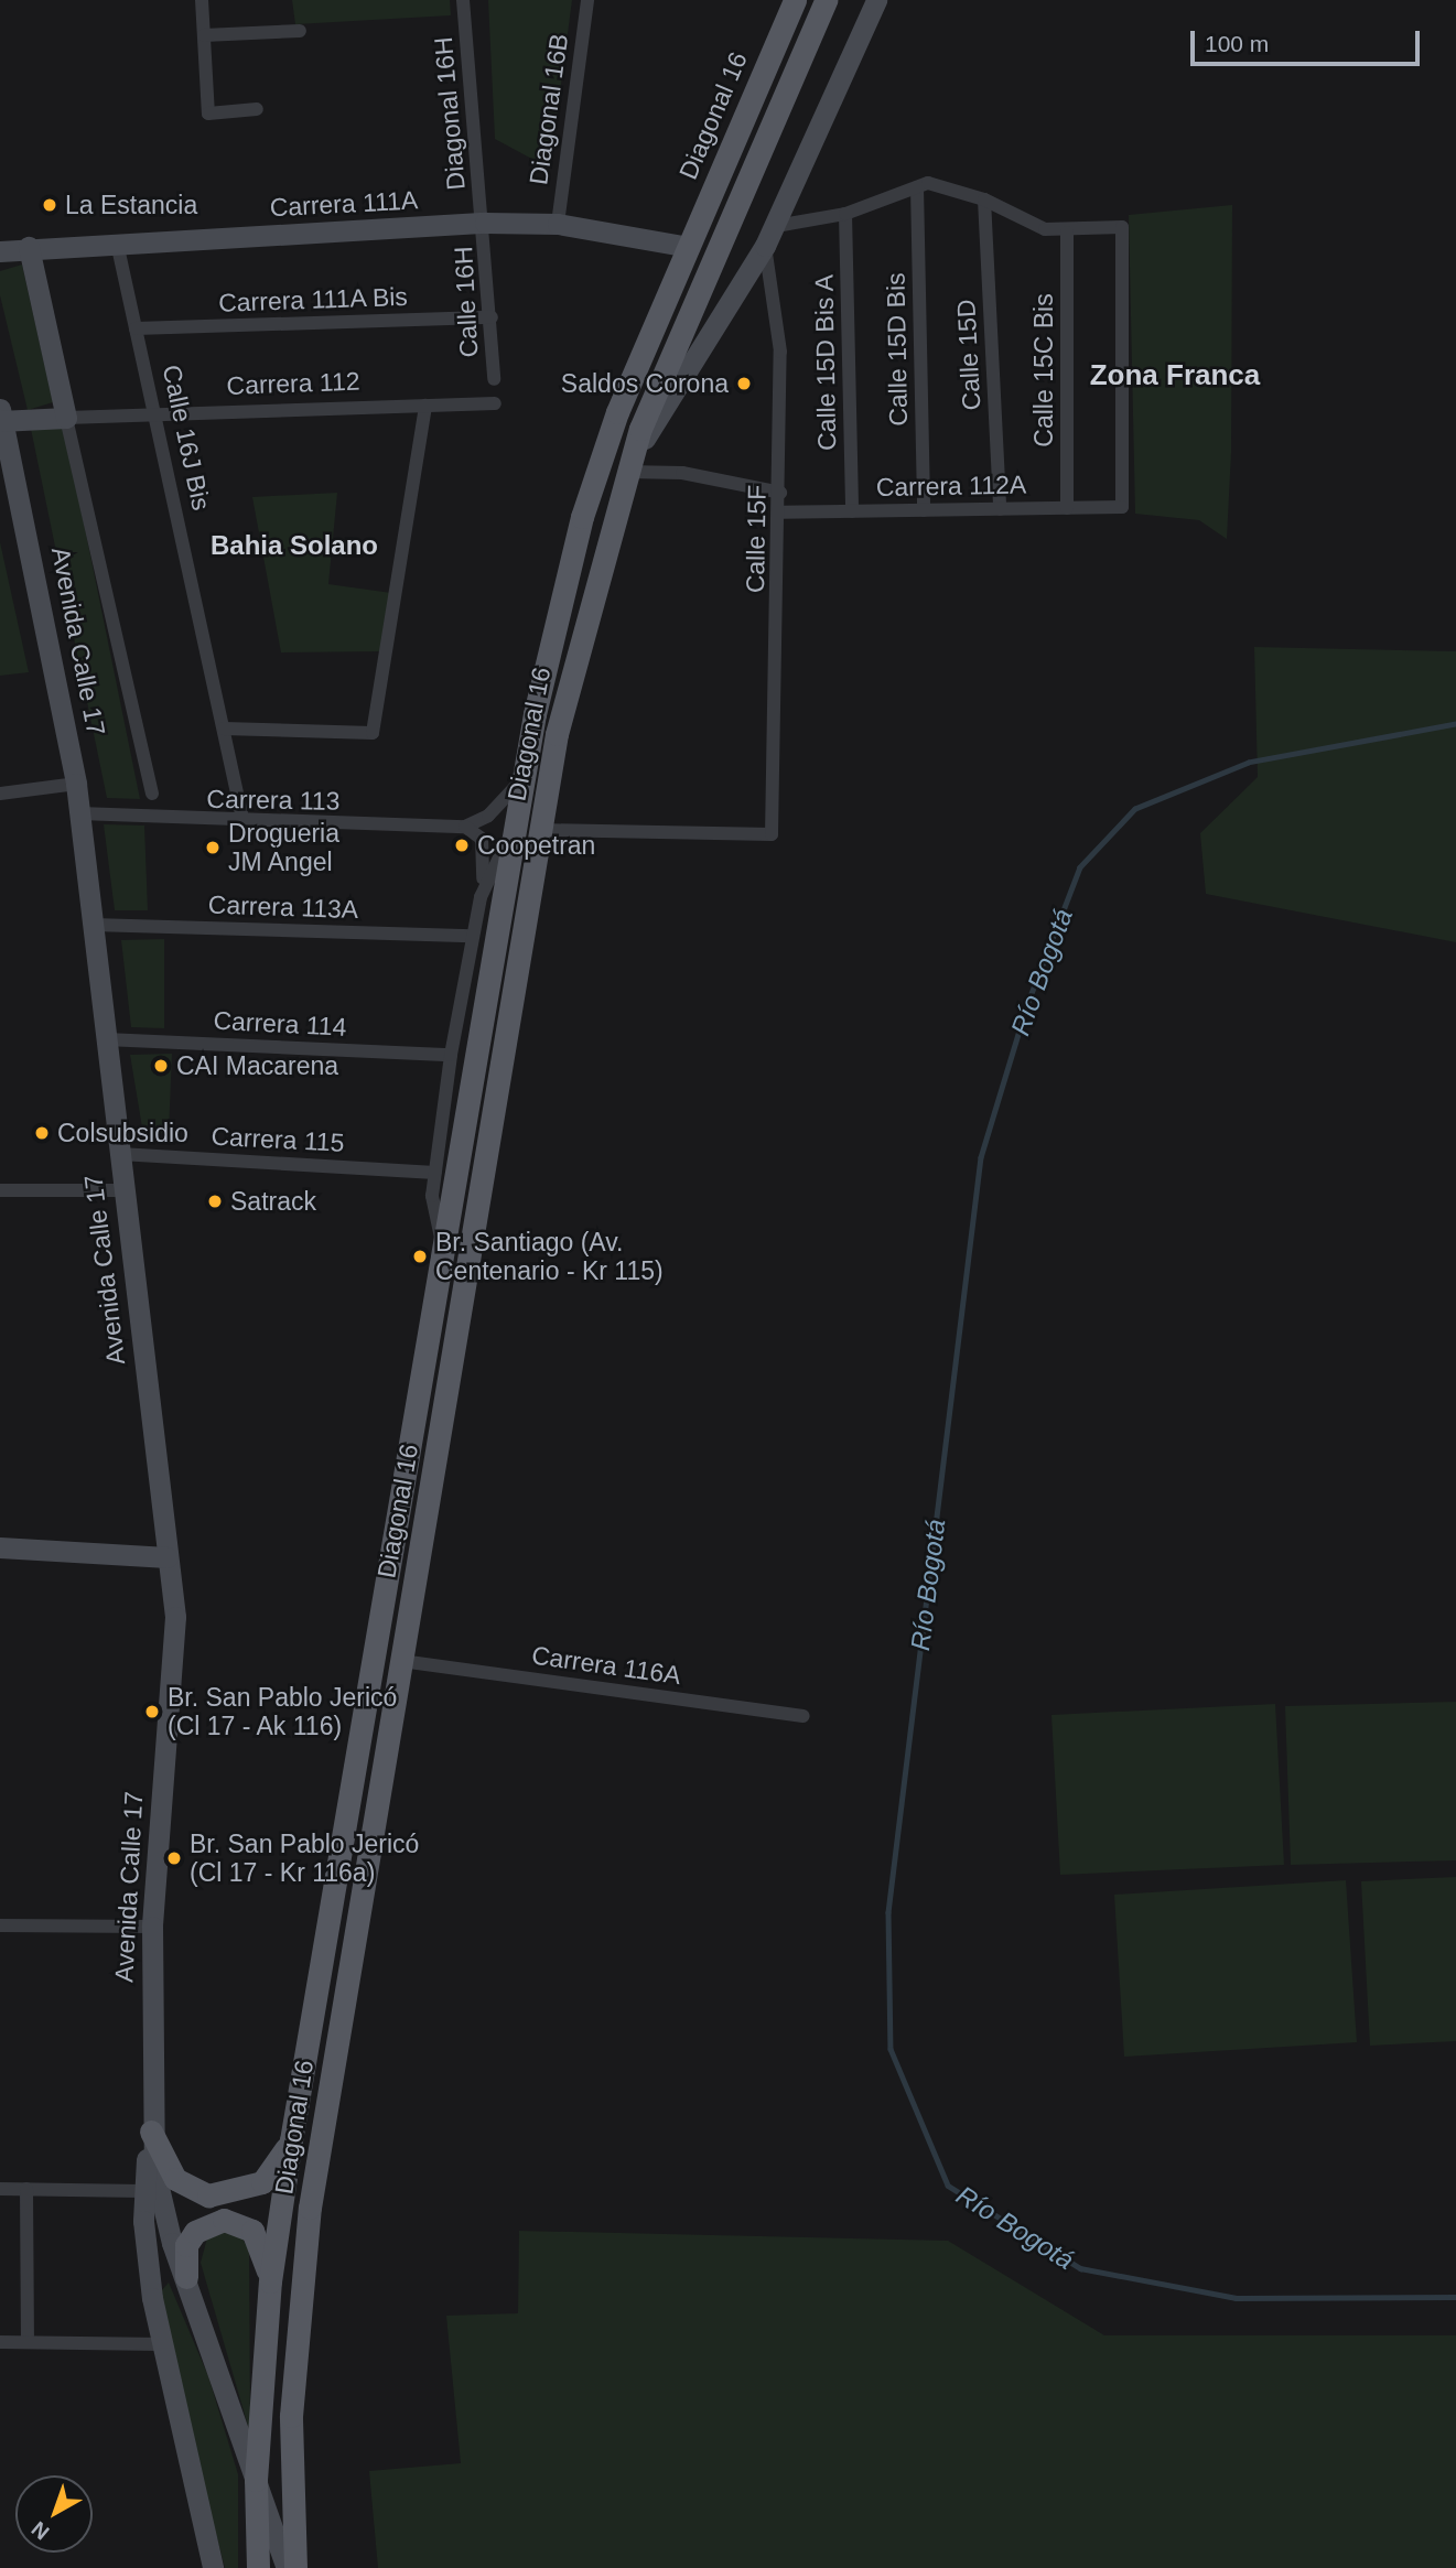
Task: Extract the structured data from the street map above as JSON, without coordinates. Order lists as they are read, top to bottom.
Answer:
{
  "streets": {
    "main road": [
      "Diagonal 16",
      "Carrera 111A",
      "Carrera 112",
      "Avenida Calle 17"
    ],
    "street": [
      "Diagonal 16B",
      "Diagonal 16H",
      "Carrera 111A Bis",
      "Calle 16H",
      "Calle 15D Bis",
      "Calle 15D",
      "Calle 15D Bis A",
      "Calle 15C Bis",
      "Calle 16J Bis",
      "Carrera 112A",
      "Calle 15F",
      "Carrera 113",
      "Carrera 113A",
      "Carrera 114",
      "Carrera 115",
      "Carrera 116A"
    ]
  },
  "crossings": [
    ["Diagonal 16B", "Carrera 111A"],
    ["Diagonal 16H", "Carrera 111A"],
    ["Diagonal 16H", "Calle 16H"],
    ["Diagonal 16", "Carrera 111A"],
    ["Diagonal 16", "Calle 15F"],
    ["Diagonal 16", "Avenida Calle 17"],
    ["Diagonal 16", "Carrera 113A"],
    ["Diagonal 16", "Carrera 114"],
    ["Diagonal 16", "Carrera 115"],
    ["Diagonal 16", "Carrera 116A"],
    ["Carrera 111A", "Calle 16H"],
    ["Carrera 111A", "Calle 16J Bis"],
    ["Carrera 111A Bis", "Calle 16H"],
    ["Carrera 111A Bis", "Calle 16J Bis"],
    ["Calle 15D Bis", "Carrera 112A"],
    ["Calle 15D", "Carrera 112A"],
    ["Calle 15D Bis A", "Carrera 112A"],
    ["Calle 15C Bis", "Carrera 112A"],
    ["Carrera 112", "Calle 16J Bis"],
    ["Carrera 112", "Avenida Calle 17"],
    ["Calle 16J Bis", "Carrera 113"],
    ["Carrera 112A", "Calle 15F"],
    ["Avenida Calle 17", "Carrera 113"],
    ["Avenida Calle 17", "Carrera 113A"],
    ["Avenida Calle 17", "Carrera 114"],
    ["Avenida Calle 17", "Carrera 115"]
  ],
  "districts": ["Zona Franca", "Bahia Solano"],
  "water": ["Río Bogotá"],
  "places": [
    "La Estancia",
    "Saldos Corona",
    "Coopetran",
    "Drogueria JM Angel",
    "CAI Macarena",
    "Colsubsidio",
    "Satrack",
    "Br. Santiago (Av. Centenario - Kr 115)",
    "Br. San Pablo Jericó (Cl 17 - Ak 116)",
    "Br. San Pablo Jericó (Cl 17 - Kr 116a)"
  ],
  "scale_bar": "100 m",
  "north": "bottom left"
}
